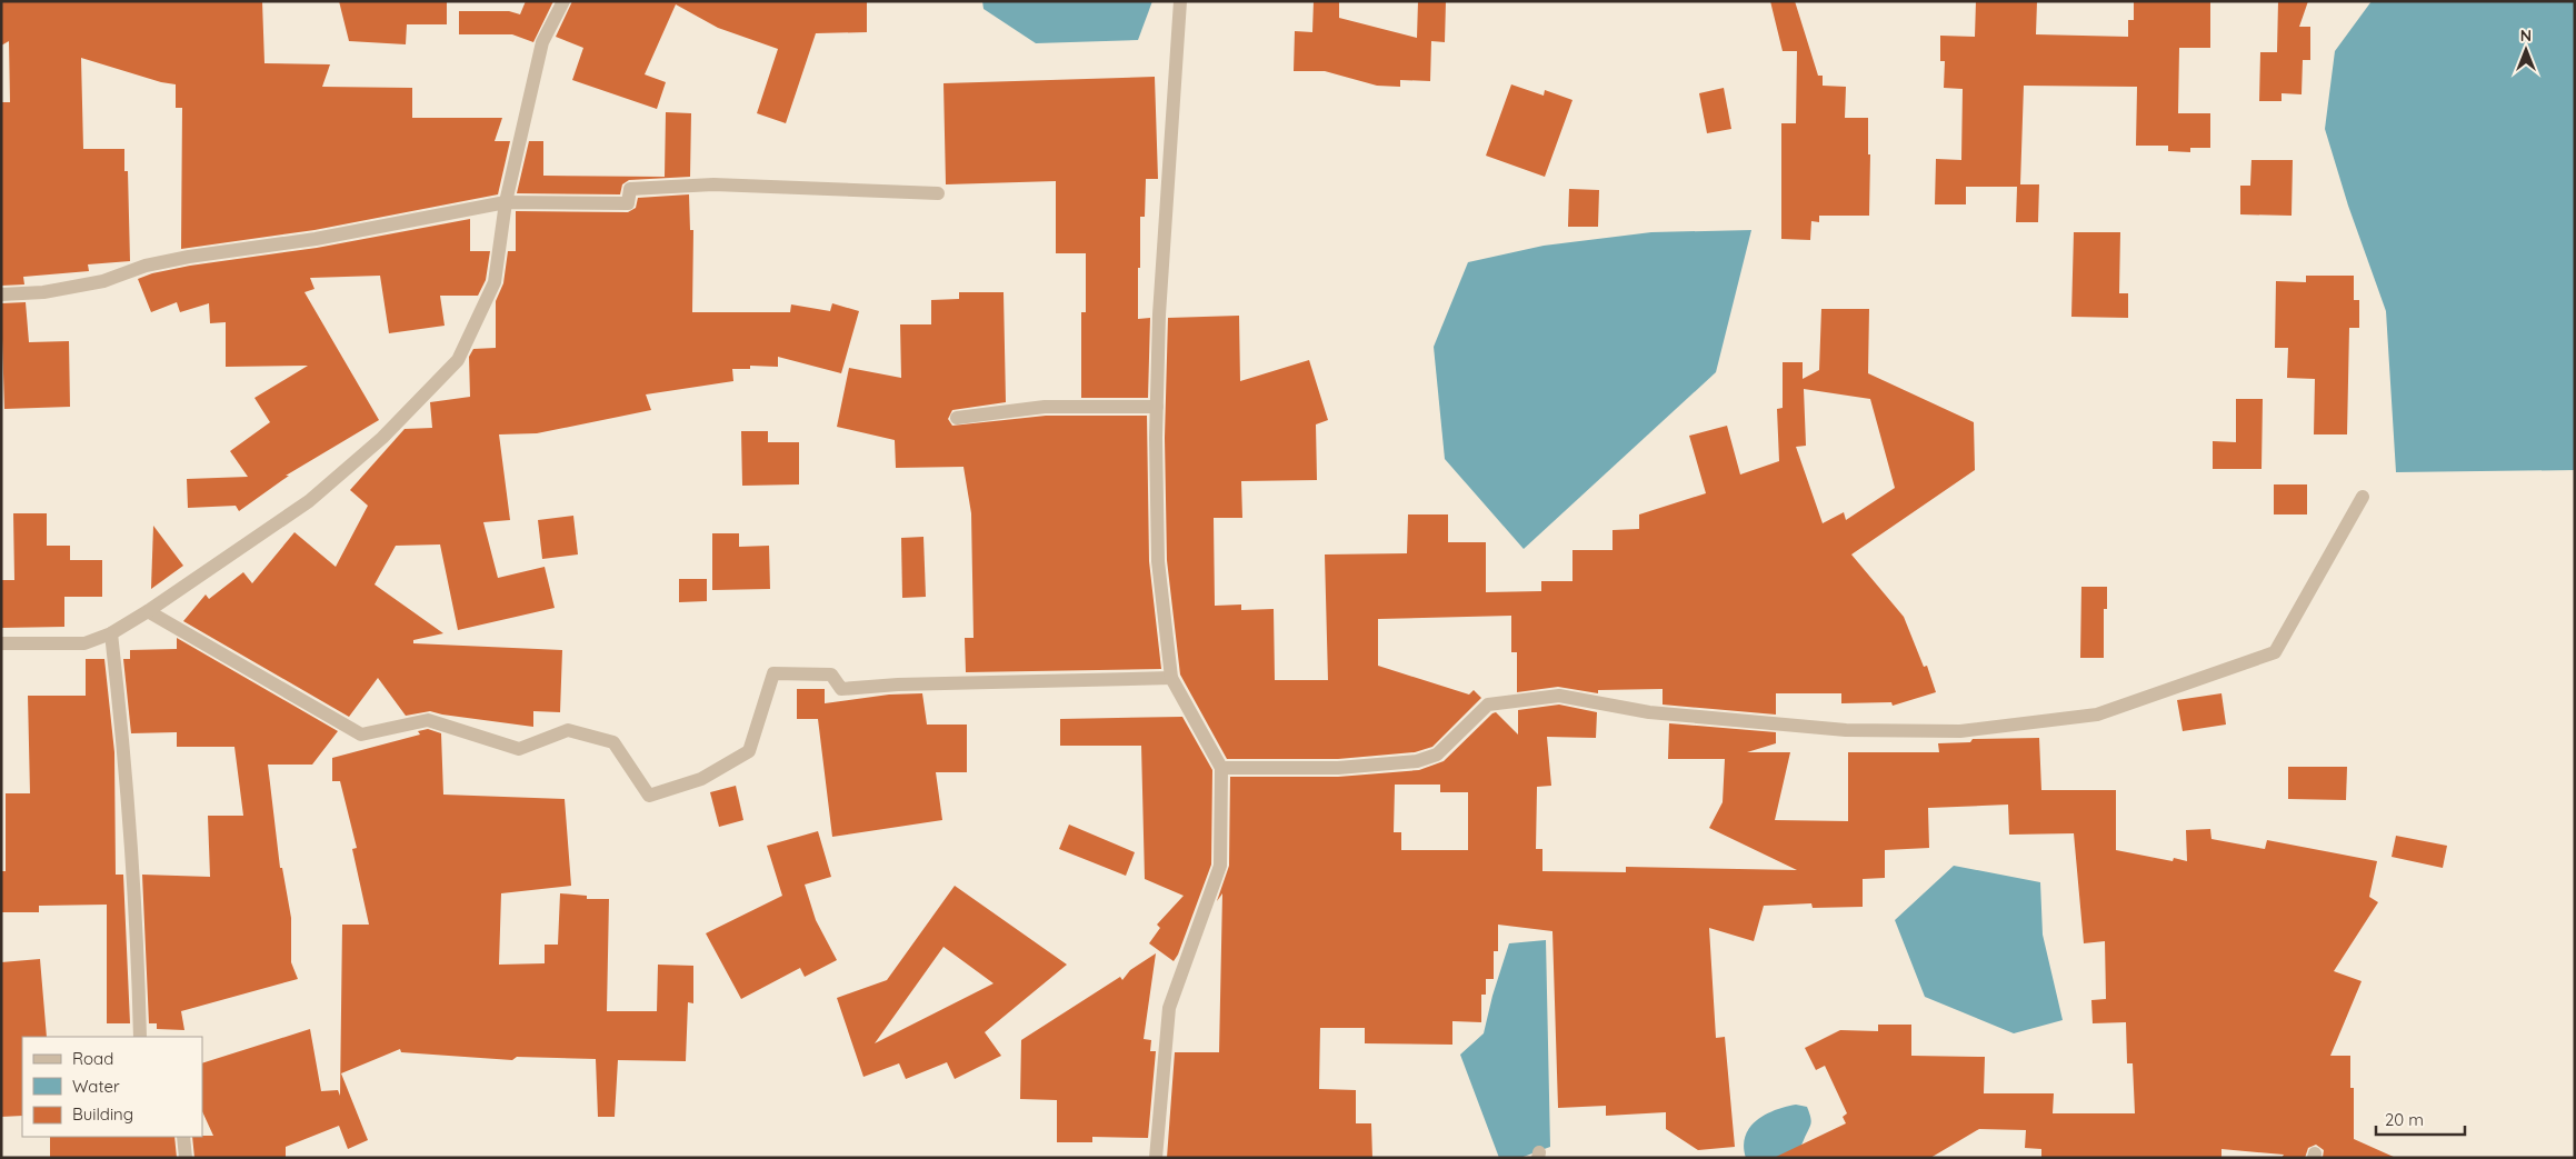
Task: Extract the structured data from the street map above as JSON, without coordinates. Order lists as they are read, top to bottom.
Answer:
{
  "legend": ["Road", "Water", "Building"],
  "scale_bar": "20 m",
  "north": "top"
}
